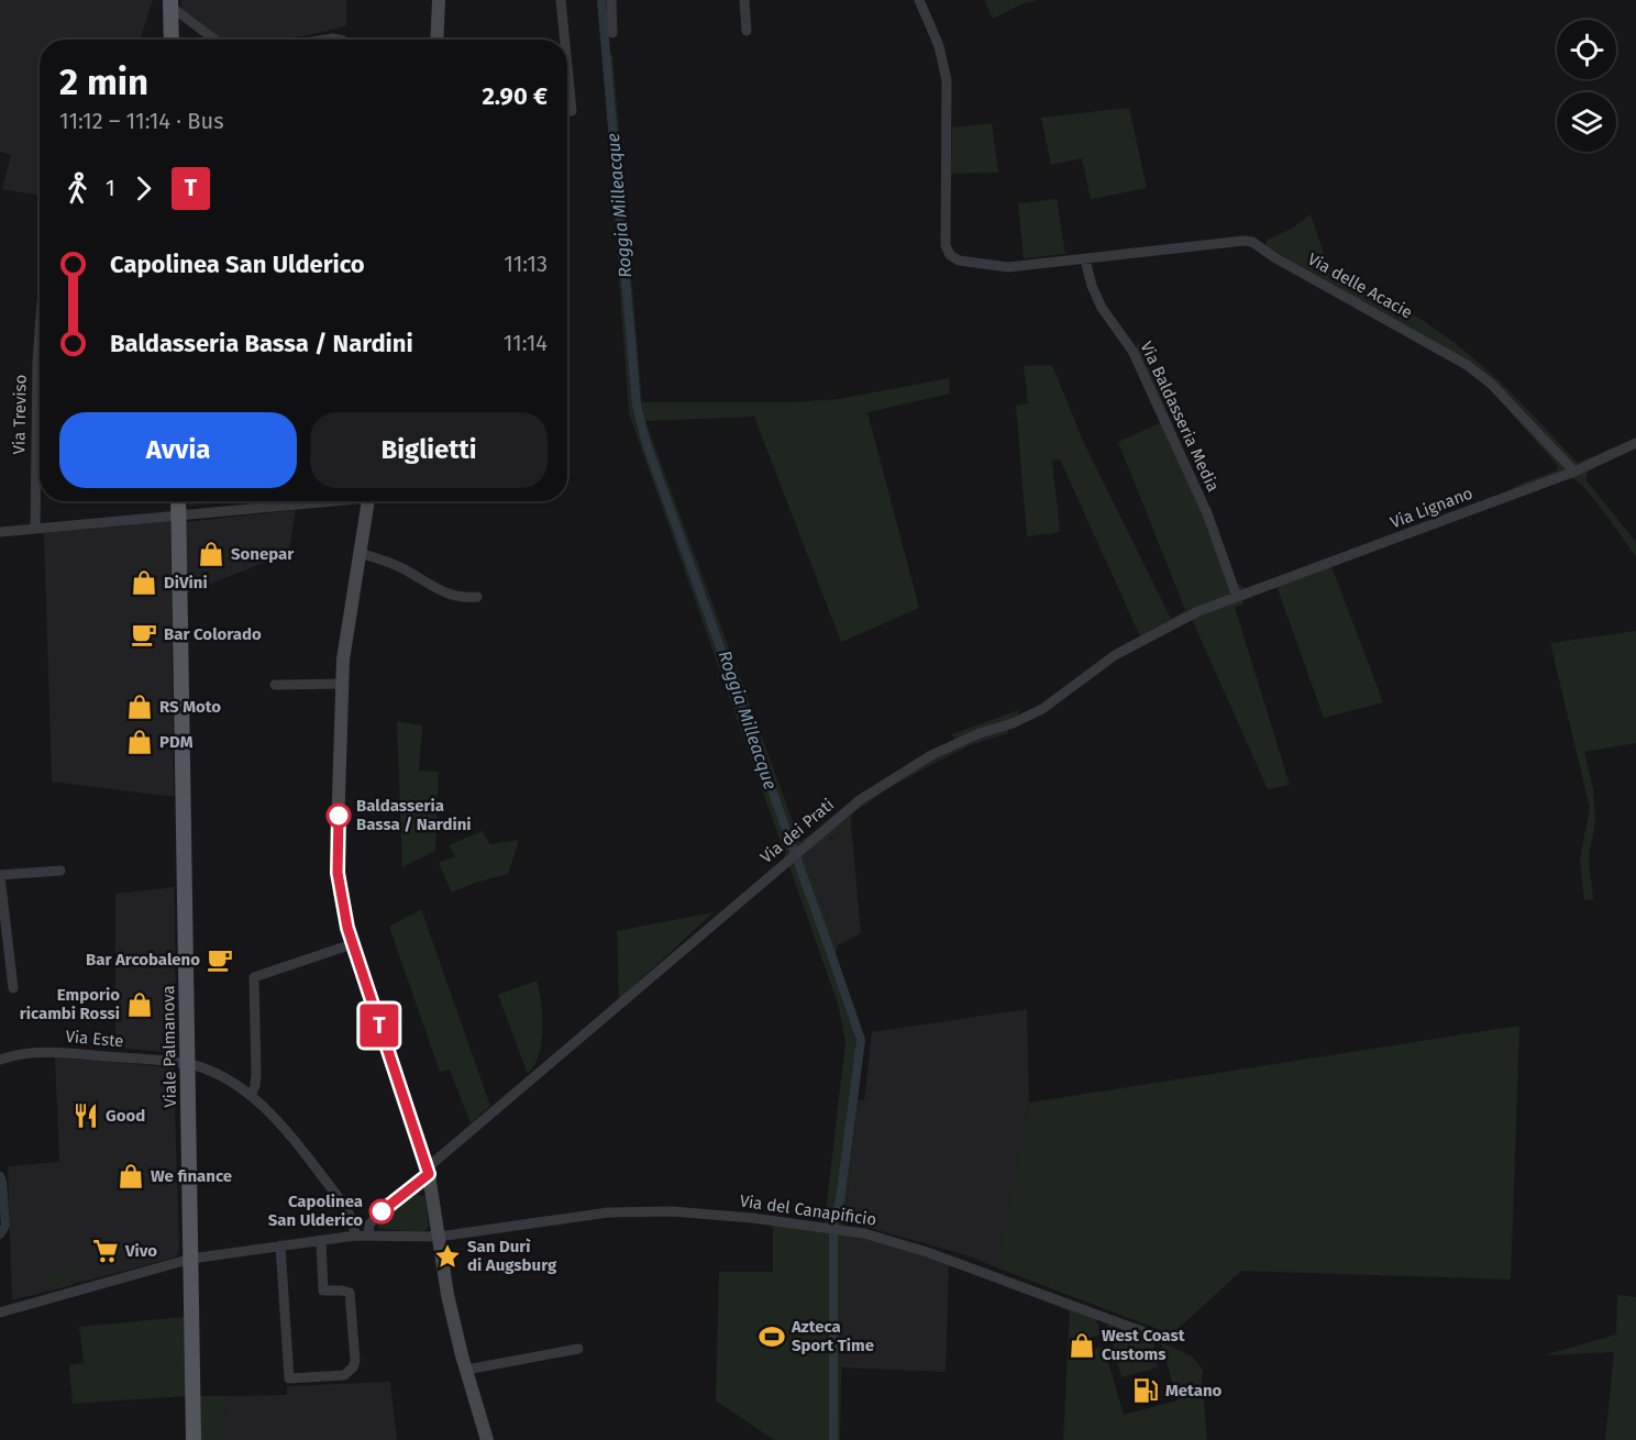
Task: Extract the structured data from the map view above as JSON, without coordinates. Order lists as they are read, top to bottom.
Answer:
{
  "streets": {
    "main road": ["Viale Palmanova"],
    "street": [
      "Via delle Acacie",
      "Via Treviso",
      "Via Baldasseria Media",
      "Via Lignano",
      "Via dei Prati",
      "Via Este",
      "Via del Canapificio"
    ]
  },
  "crossings": [
    ["Via delle Acacie", "Via Baldasseria Media"],
    ["Via delle Acacie", "Via Lignano"],
    ["Via Baldasseria Media", "Via Lignano"],
    ["Via Baldasseria Media", "Via dei Prati"],
    ["Via Lignano", "Via dei Prati"],
    ["Via dei Prati", "Via del Canapificio"],
    ["Via Este", "Viale Palmanova"],
    ["Via Este", "Via del Canapificio"],
    ["Viale Palmanova", "Via del Canapificio"]
  ],
  "water": ["Roggia Milleacque"],
  "places": {
    "shop": [
      "Sonepar",
      "DiVini",
      "RS Moto",
      "PDM",
      "Emporio ricambi Rossi",
      "We finance",
      "West Coast Customs"
    ],
    "cafe": ["Bar Colorado", "Bar Arcobaleno"],
    "other": ["Baldasseria Bassa / Nardini", "Capolinea San Ulderico"],
    "restaurant": ["Good"],
    "supermarket": ["Vivo"],
    "place": ["San Durì di Augsburg"],
    "sports": ["Azteca Sport Time"],
    "fuel station": ["Metano"]
  },
  "lines": ["bus line T"],
  "page": {
    "on_map": "T",
    "heading": ["2 min", "11:12 – 11:14 · Bus", "2.90 €"],
    "legs": ["1", "T"],
    "list": [
      {
        "name": "Capolinea San Ulderico",
        "value": "11:13"
      },
      {
        "name": "Baldasseria Bassa / Nardini",
        "value": "11:14"
      }
    ],
    "buttons": ["Avvia", "Biglietti"]
  }
}
